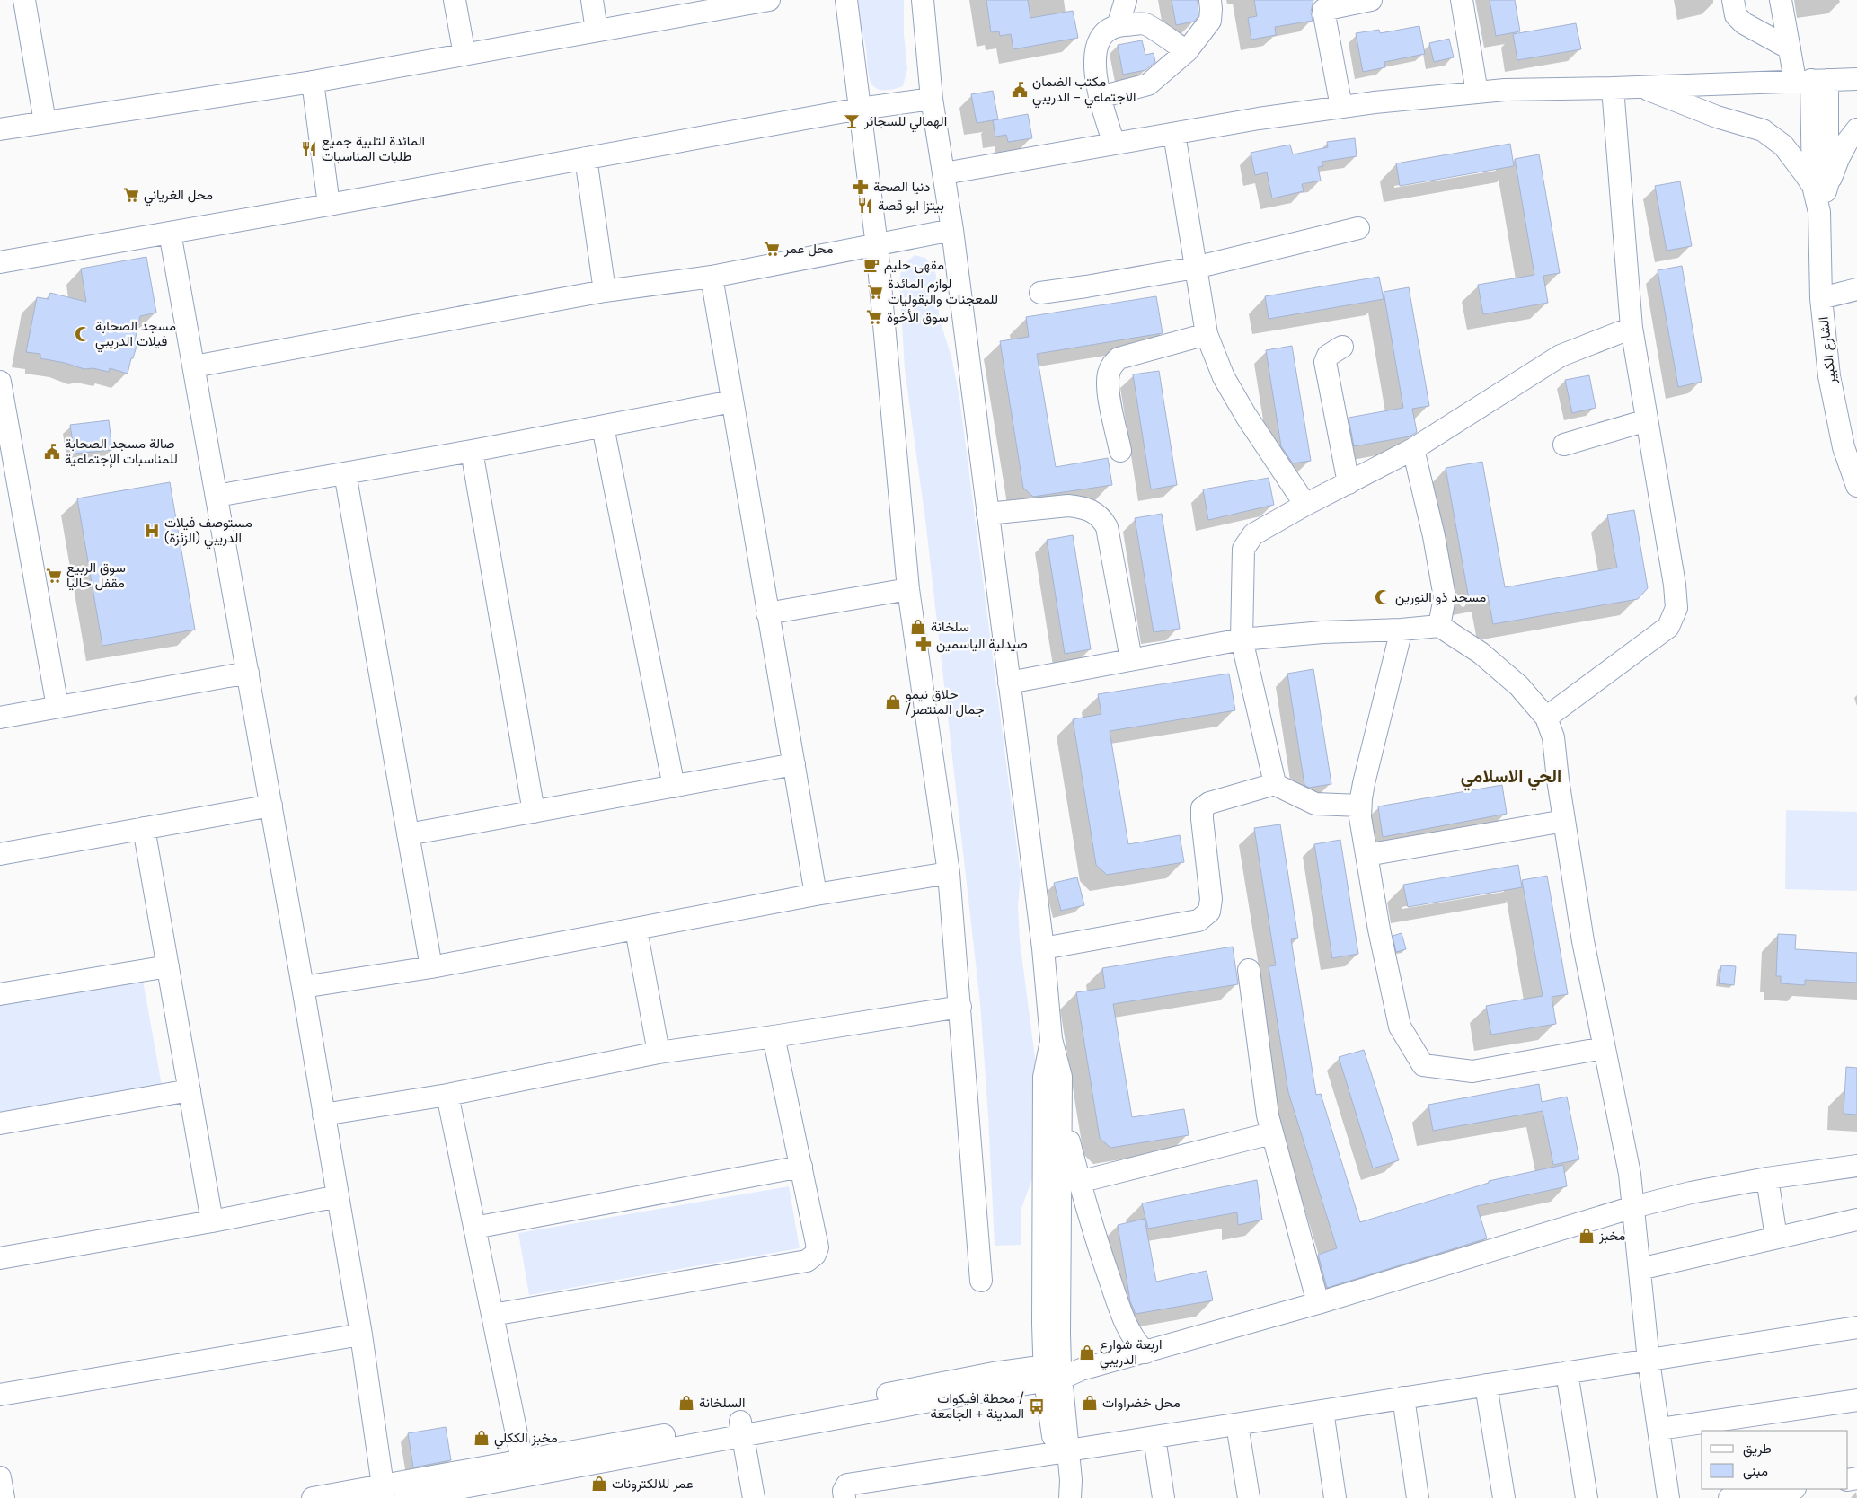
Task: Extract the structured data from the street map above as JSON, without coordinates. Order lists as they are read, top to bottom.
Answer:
{
  "streets": {
    "street": ["الشارع الكبير"]
  },
  "districts": ["الحي الاسلامي"],
  "places": {
    "public building": ["مكتب الضمان الاجتماعي - الدريبي", "صالة مسجد الصحابة للمناسبات الإجتماعية"],
    "bar": ["الهمالي للسجائر"],
    "restaurant": ["المائدة لتلبية جميع طلبات المناسبات", "بيتزا ابو قصة"],
    "pharmacy": ["دنيا الصحة", "صيدلية الياسمين"],
    "supermarket": [
      "محل الغرياني",
      "محل عمر",
      "لوازم المائدة للمعجنات والبقوليات",
      "سوق الأخوة",
      "سوق الربيع مقفل حاليا"
    ],
    "cafe": ["مقهى حليم"],
    "mosque": ["مسجد الصحابة فيلات الدريبي", "مسجد ذو النورين"],
    "hospital": ["مستوصف فيلات الدريبي (الزئزة)"],
    "shop": [
      "سلخانة",
      "حلاق نيمو /جمال المنتصر",
      "مخبز",
      "اربعة شوارع الدريبي",
      "السلخانة",
      "محل خضراوات",
      "مخبز الككلي",
      "عمر للالكترونات"
    ],
    "bus stop": ["محطة افيكوات / المدينة + الجامعة"]
  },
  "legend": ["طريق", "مبنى"]
}
